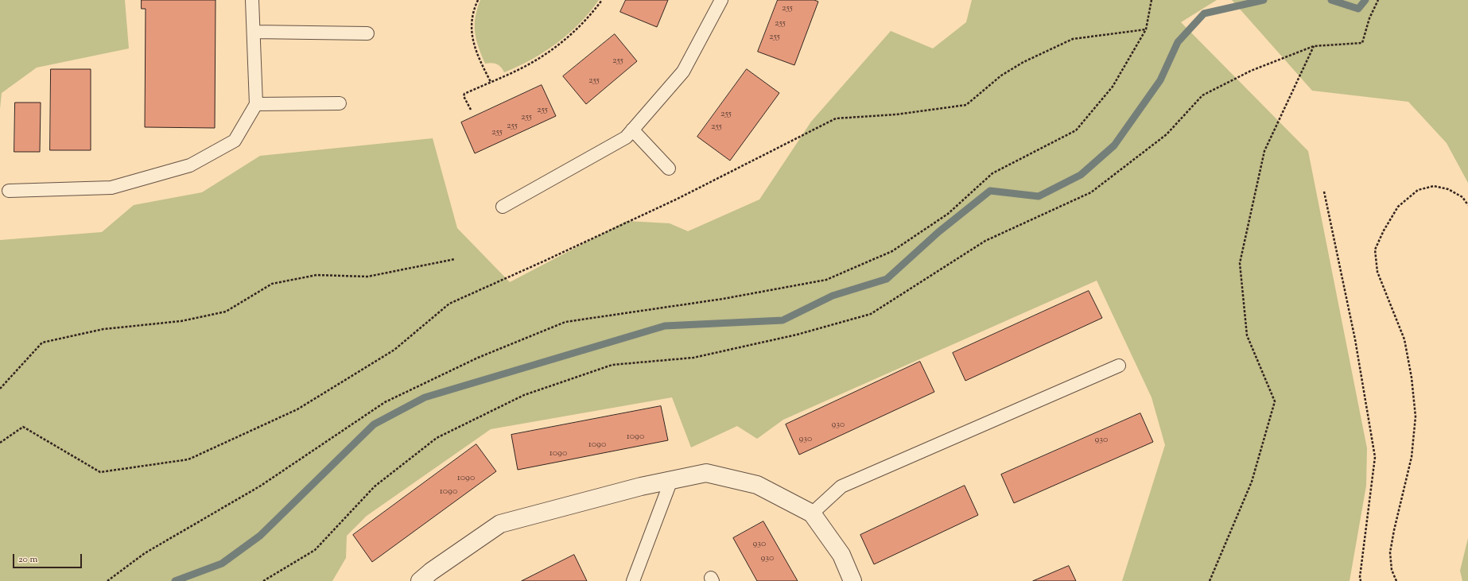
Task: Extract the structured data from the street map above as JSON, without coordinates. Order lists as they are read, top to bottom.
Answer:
{
  "house_numbers": [
    "255",
    "255",
    "255",
    "255",
    "255",
    "255",
    "255",
    "255",
    "255",
    "255",
    "255",
    "930",
    "1090",
    "930",
    "930",
    "1090",
    "1090",
    "1090",
    "1090",
    "930",
    "930"
  ],
  "scale_bar": "20 m"
}
